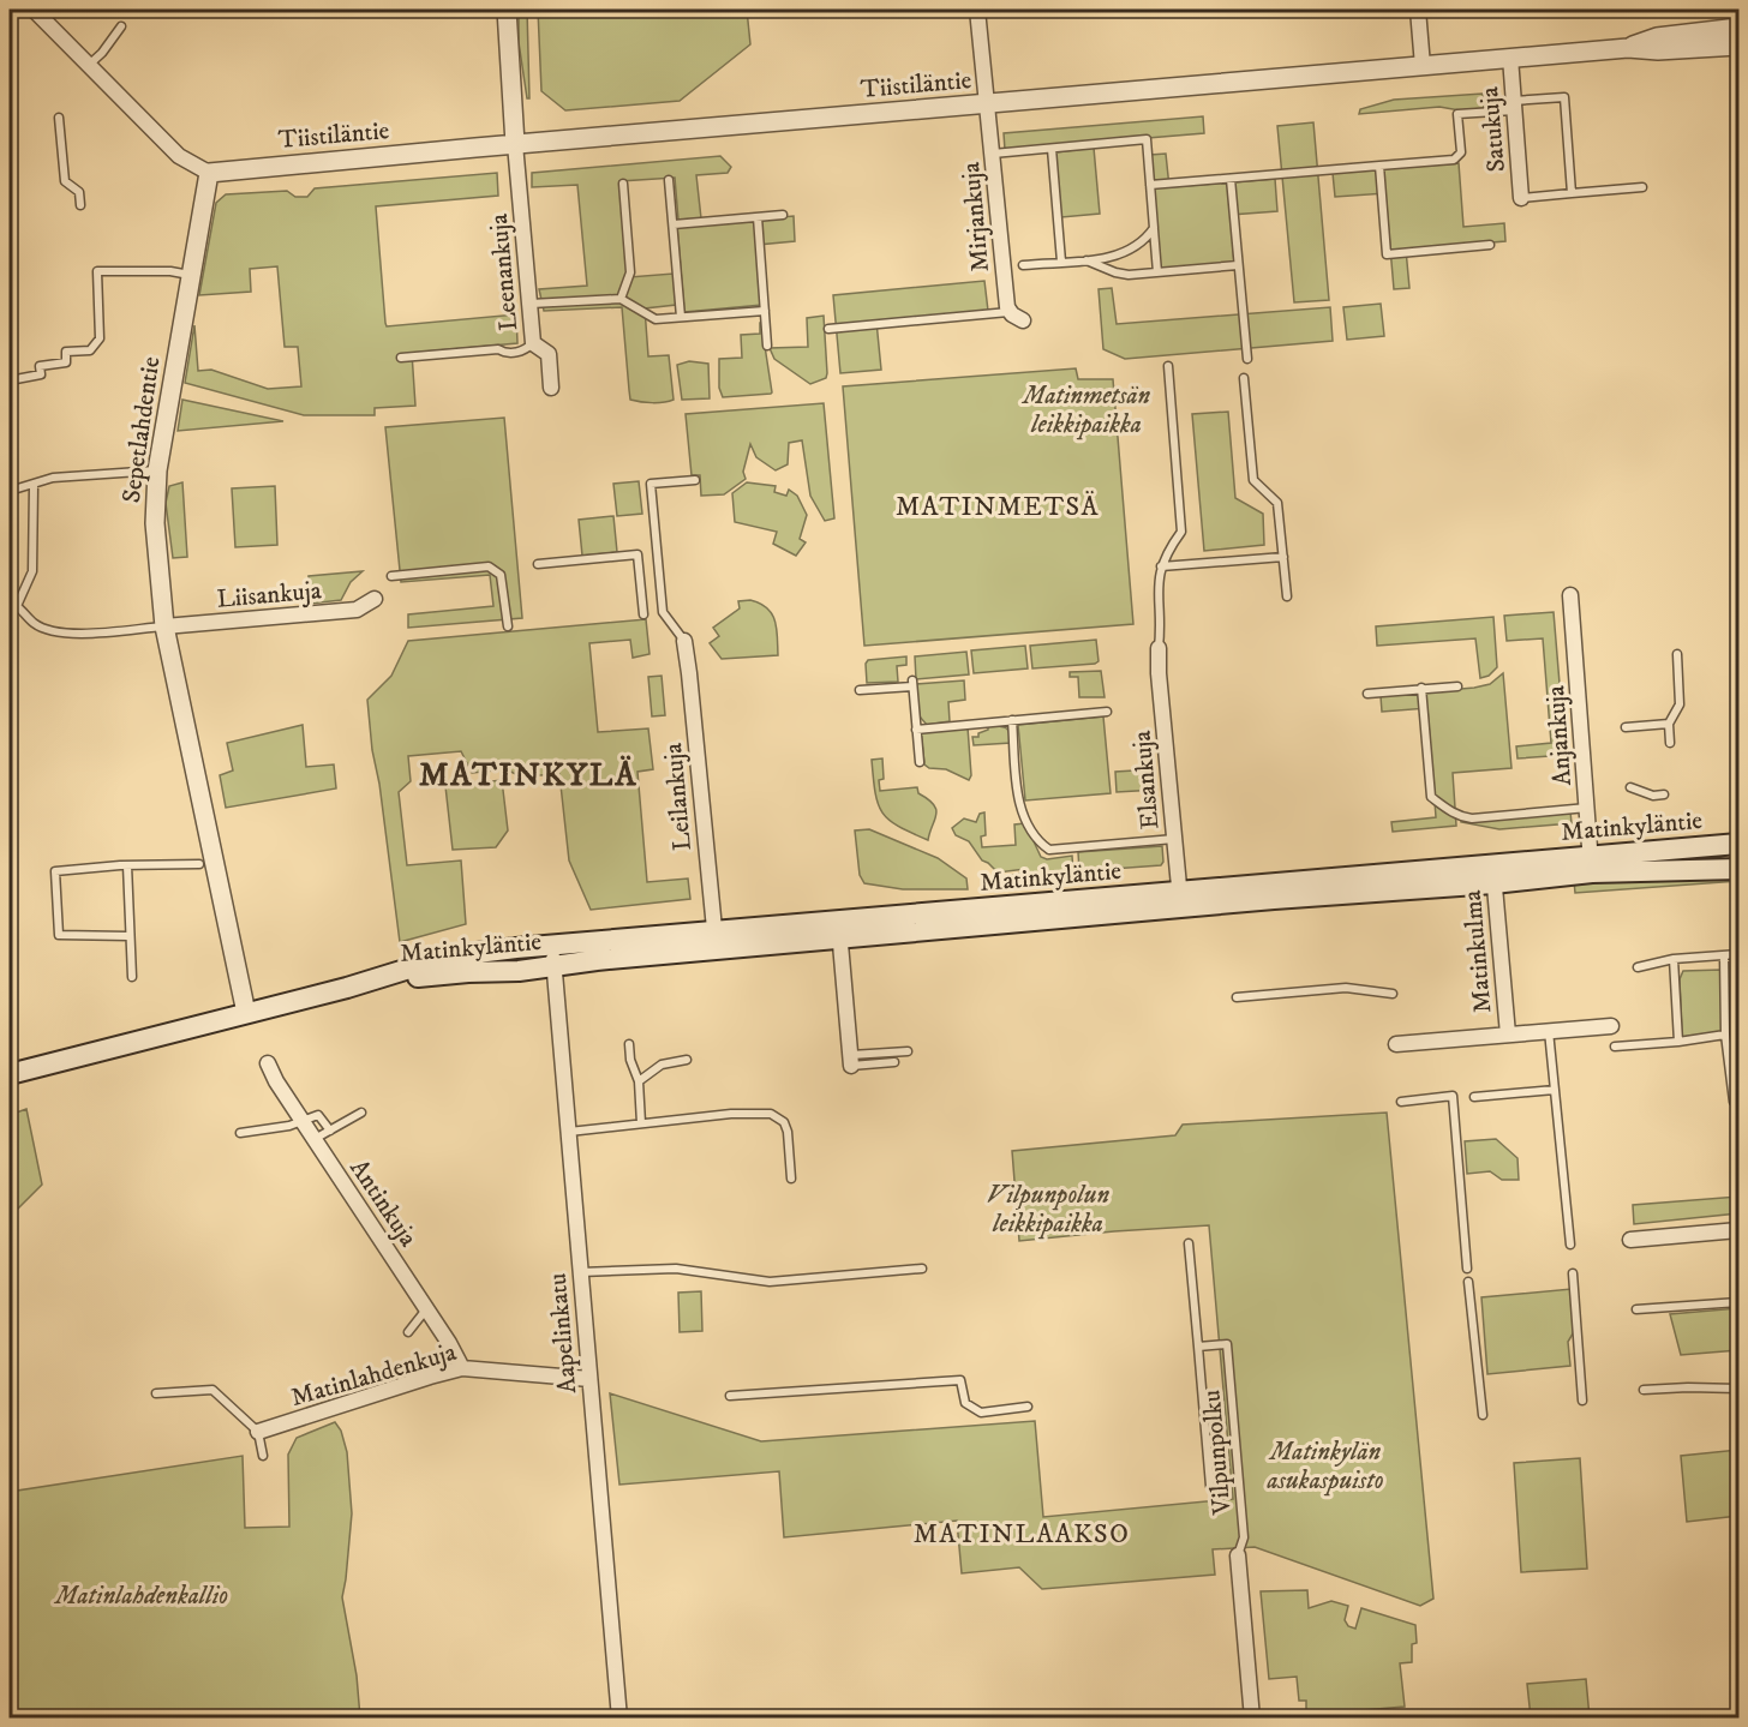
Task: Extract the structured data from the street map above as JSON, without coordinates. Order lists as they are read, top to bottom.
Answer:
{
  "streets": {
    "main road": ["Matinkyläntie"],
    "street": [
      "Tiistiläntie",
      "Satukuja",
      "Mirjankuja",
      "Leenankuja",
      "Sepetlahdentie",
      "Liisankuja",
      "Anjankuja",
      "Elsankuja",
      "Leilankuja",
      "Matinkulma",
      "Antinkuja",
      "Aapelinkatu",
      "Matinlahdenkuja"
    ],
    "lane": ["Vilpunpolku"]
  },
  "crossings": [
    ["Tiistiläntie", "Satukuja"],
    ["Tiistiläntie", "Mirjankuja"],
    ["Tiistiläntie", "Leenankuja"],
    ["Tiistiläntie", "Sepetlahdentie"],
    ["Sepetlahdentie", "Liisankuja"],
    ["Sepetlahdentie", "Matinkyläntie"],
    ["Anjankuja", "Matinkyläntie"],
    ["Elsankuja", "Matinkyläntie"],
    ["Leilankuja", "Matinkyläntie"],
    ["Matinkyläntie", "Matinkulma"],
    ["Matinkyläntie", "Aapelinkatu"],
    ["Antinkuja", "Matinlahdenkuja"],
    ["Aapelinkatu", "Matinlahdenkuja"]
  ],
  "districts": ["MATINMETSÄ", "MATINKYLÄ", "MATINLAAKSO"],
  "parks": [
    "Matinmetsän leikkipaikka",
    "Vilpunpolun leikkipaikka",
    "Matinkylän asukaspuisto",
    "Matinlahdenkallio"
  ]
}
